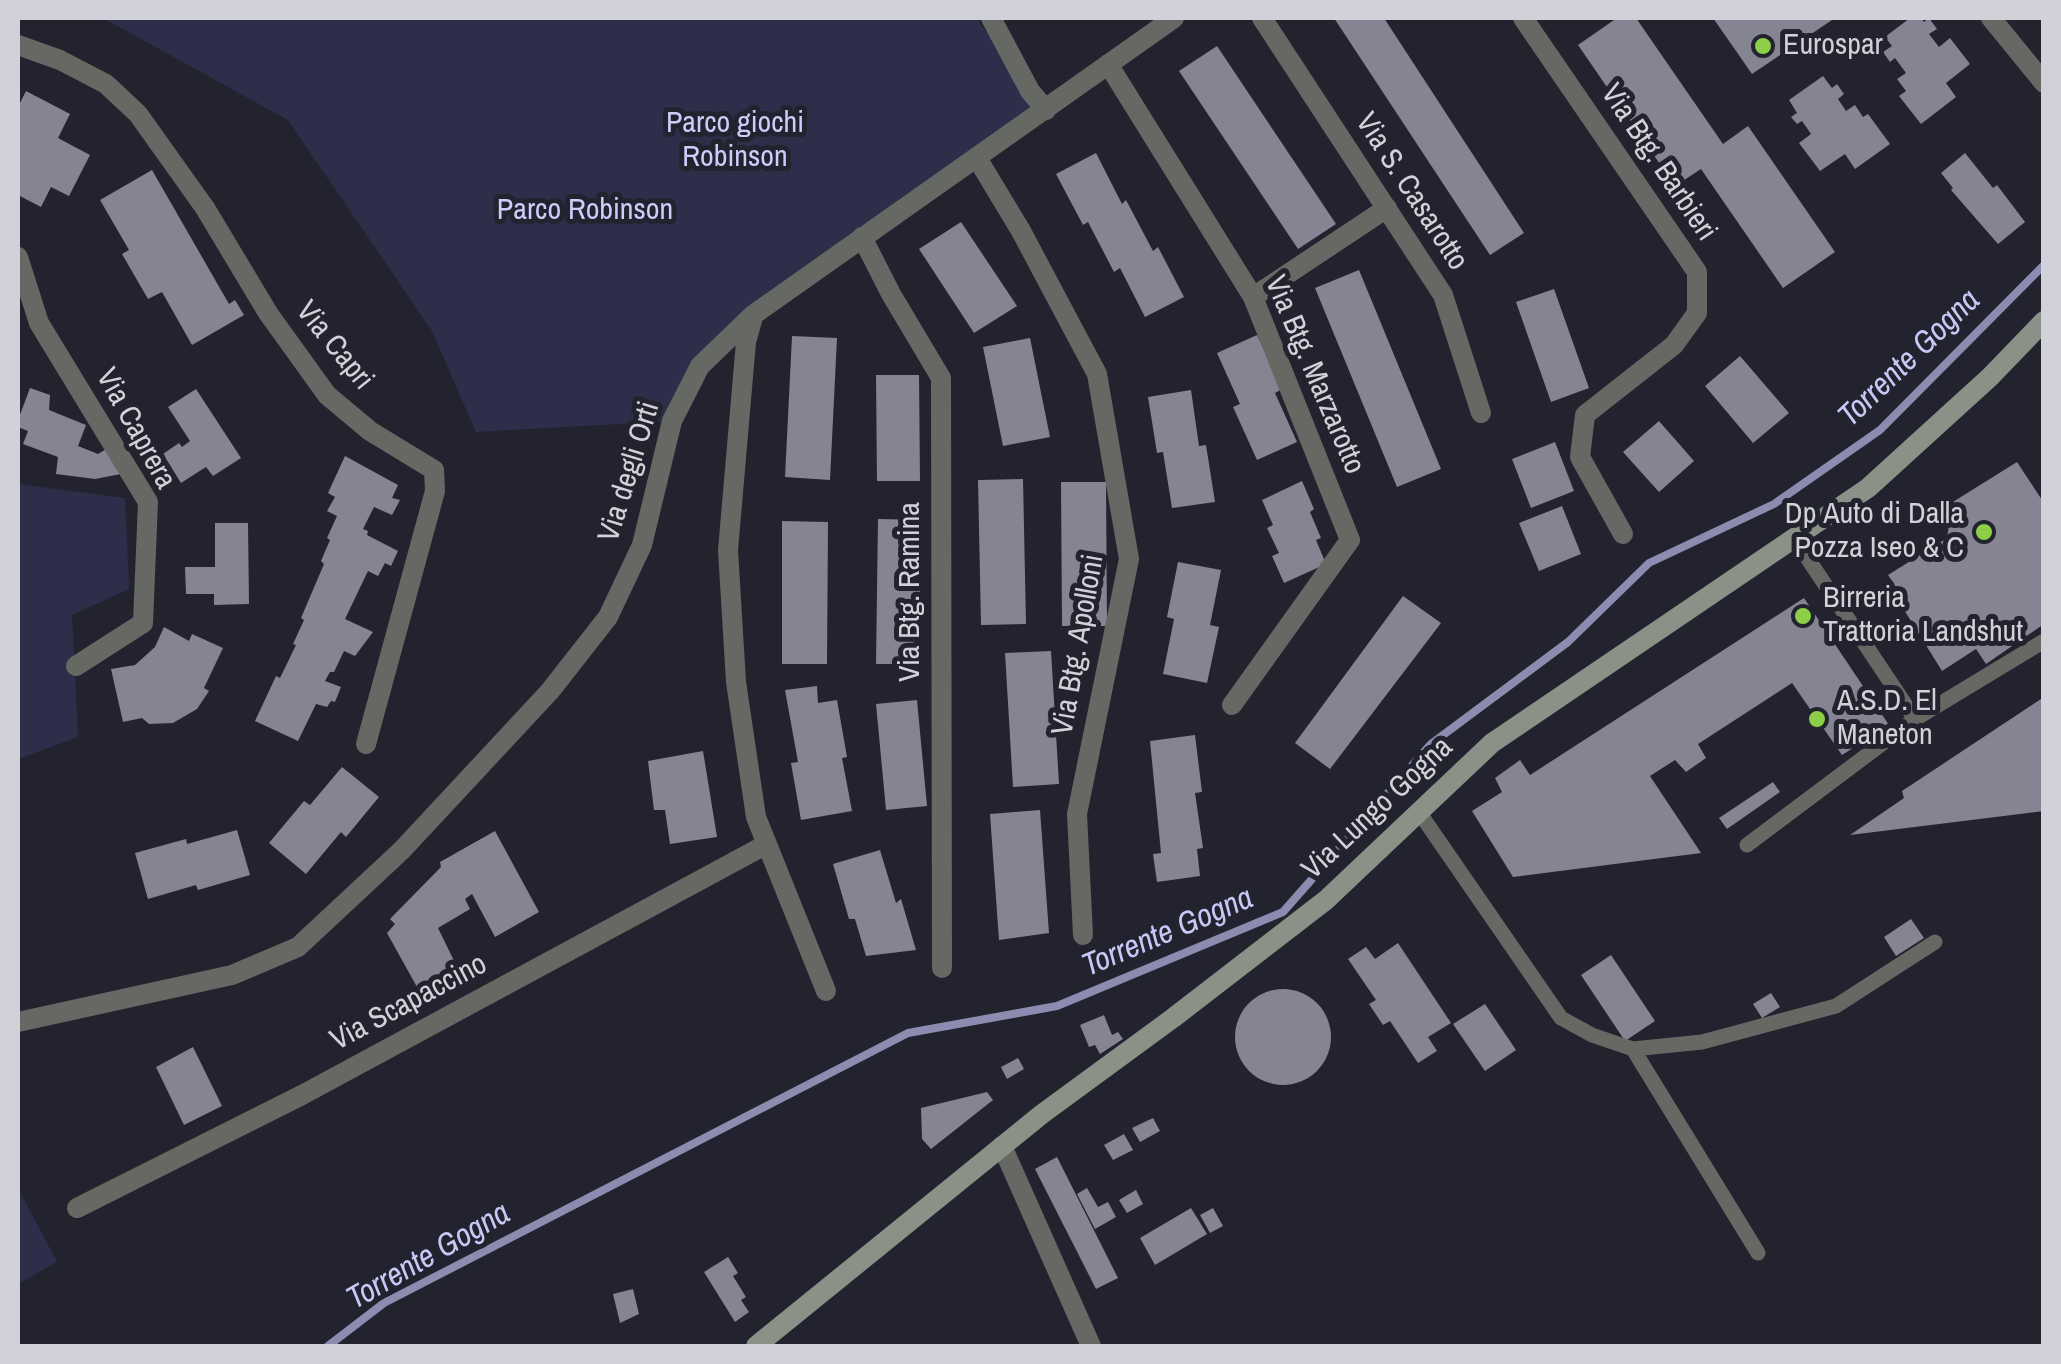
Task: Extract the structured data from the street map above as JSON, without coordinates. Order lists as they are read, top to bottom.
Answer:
{
  "streets": {
    "street": [
      "Via Btg. Barbieri",
      "Via S. Casarotto",
      "Via Capri",
      "Via Btg. Marzarotto",
      "Via Caprera",
      "Via degli Orti",
      "Via Btg. Ramina",
      "Via Btg. Apolloni",
      "Via Lungo Gogna",
      "Via Scapaccino"
    ]
  },
  "crossings": [
    ["Via Btg. Marzarotto", "Via degli Orti"],
    ["Via degli Orti", "Via Btg. Ramina"],
    ["Via degli Orti", "Via Btg. Apolloni"]
  ],
  "water": ["Torrente Gogna"],
  "parks": ["Parco giochi Robinson", "Parco Robinson"],
  "places": [
    "Eurospar",
    "Dp Auto di Dalla Pozza Iseo & C",
    "Birreria Trattoria Landshut",
    "A.S.D. El Maneton"
  ]
}
